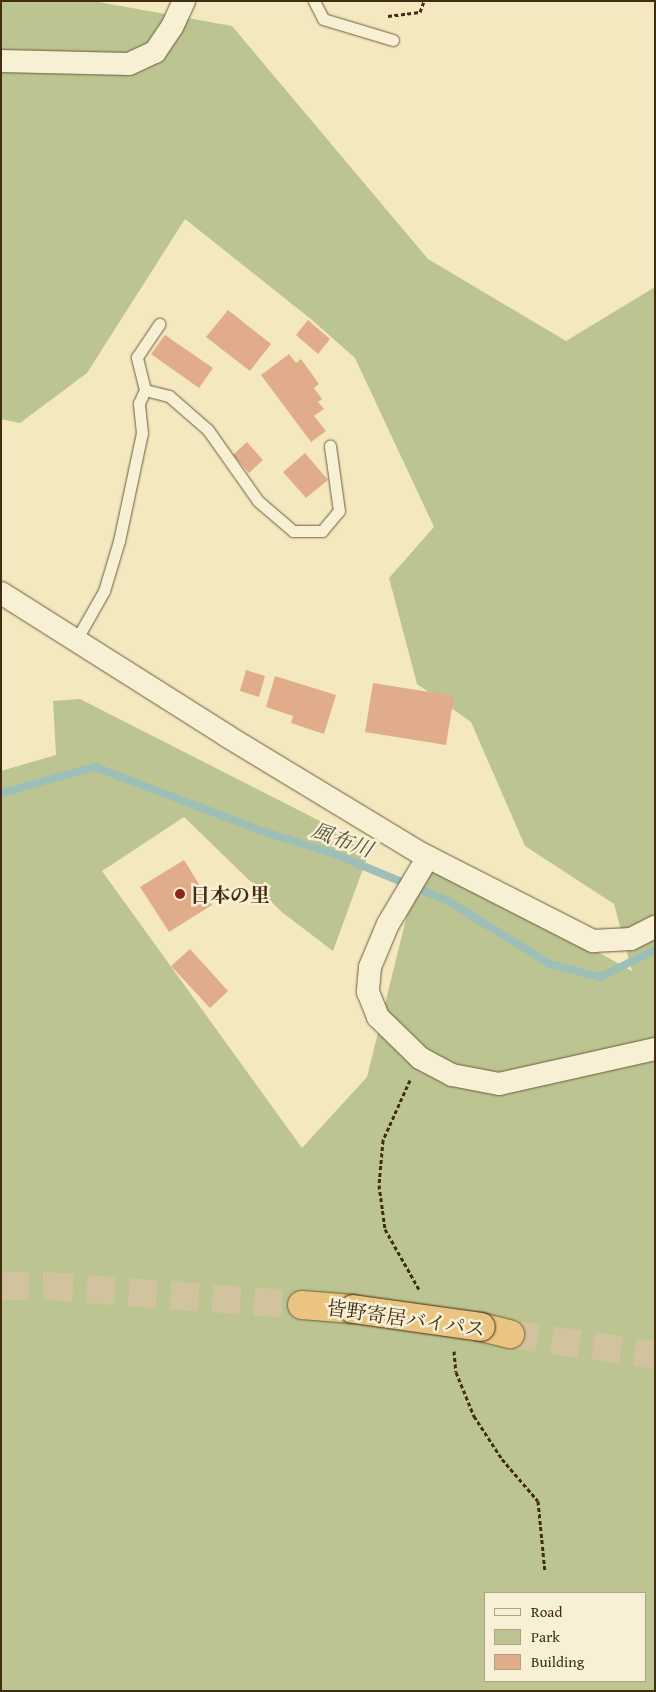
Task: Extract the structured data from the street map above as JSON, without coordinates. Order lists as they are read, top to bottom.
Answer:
{
  "streets": {
    "highway": ["皆野寄居バイパス"]
  },
  "water": ["風布川"],
  "places": ["日本の里"],
  "legend": ["Road", "Park", "Building"]
}
